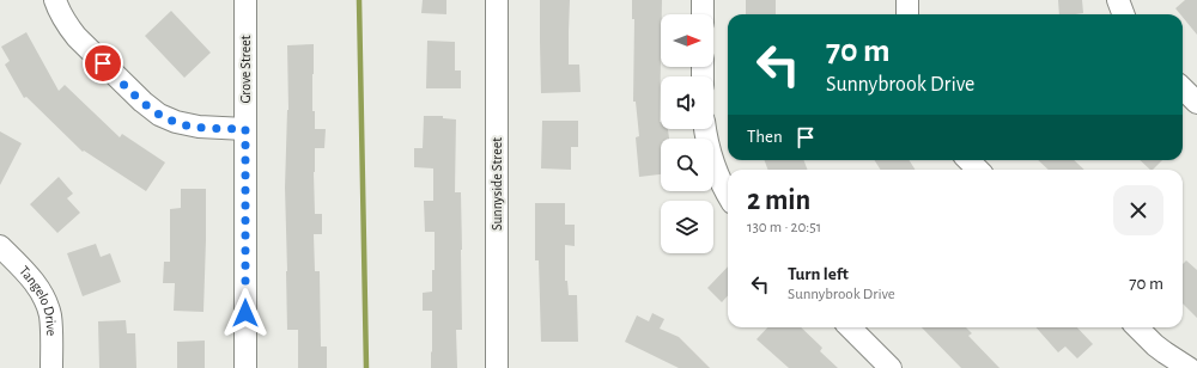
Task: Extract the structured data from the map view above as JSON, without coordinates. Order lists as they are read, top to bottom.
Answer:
{
  "streets": {
    "street": ["Grove Street", "Sunnyside Street", "Tangelo Drive"]
  },
  "north": "right",
  "page": {
    "turn": ["70 m", "Sunnybrook Drive"],
    "then": "Then",
    "heading": ["2 min", "130 m · 20:51"],
    "list": [
      {
        "name": "Turn left",
        "note": "Sunnybrook Drive",
        "value": "70 m"
      }
    ]
  }
}
